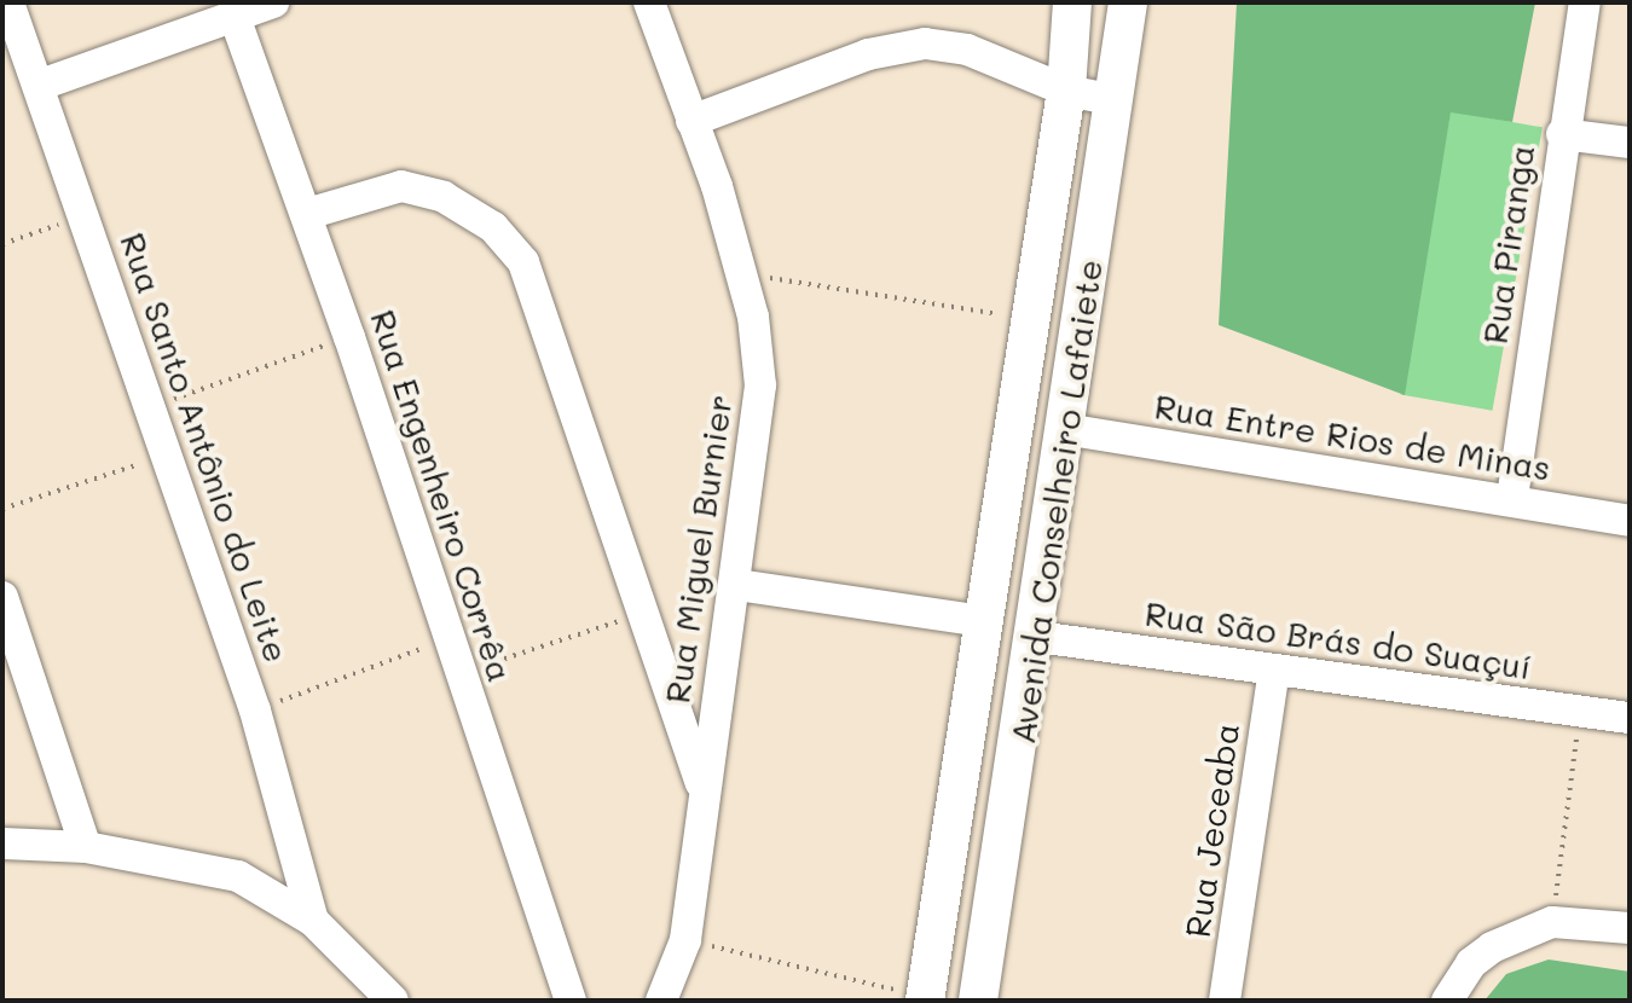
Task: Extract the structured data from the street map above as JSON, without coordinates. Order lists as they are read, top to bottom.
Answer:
{
  "streets": {
    "street": [
      "Rua Piranga",
      "Rua Entre Rios de Minas",
      "Rua Santo Antônio do Leite",
      "Rua Engenheiro Corrêa",
      "Avenida Conselheiro Lafaiete",
      "Rua Miguel Burnier",
      "Rua São Brás do Suaçuí",
      "Rua Jeceaba"
    ]
  },
  "crossings": [
    ["Rua Piranga", "Rua Entre Rios de Minas"],
    ["Rua Entre Rios de Minas", "Avenida Conselheiro Lafaiete"],
    ["Avenida Conselheiro Lafaiete", "Rua São Brás do Suaçuí"],
    ["Rua São Brás do Suaçuí", "Rua Jeceaba"]
  ]
}
